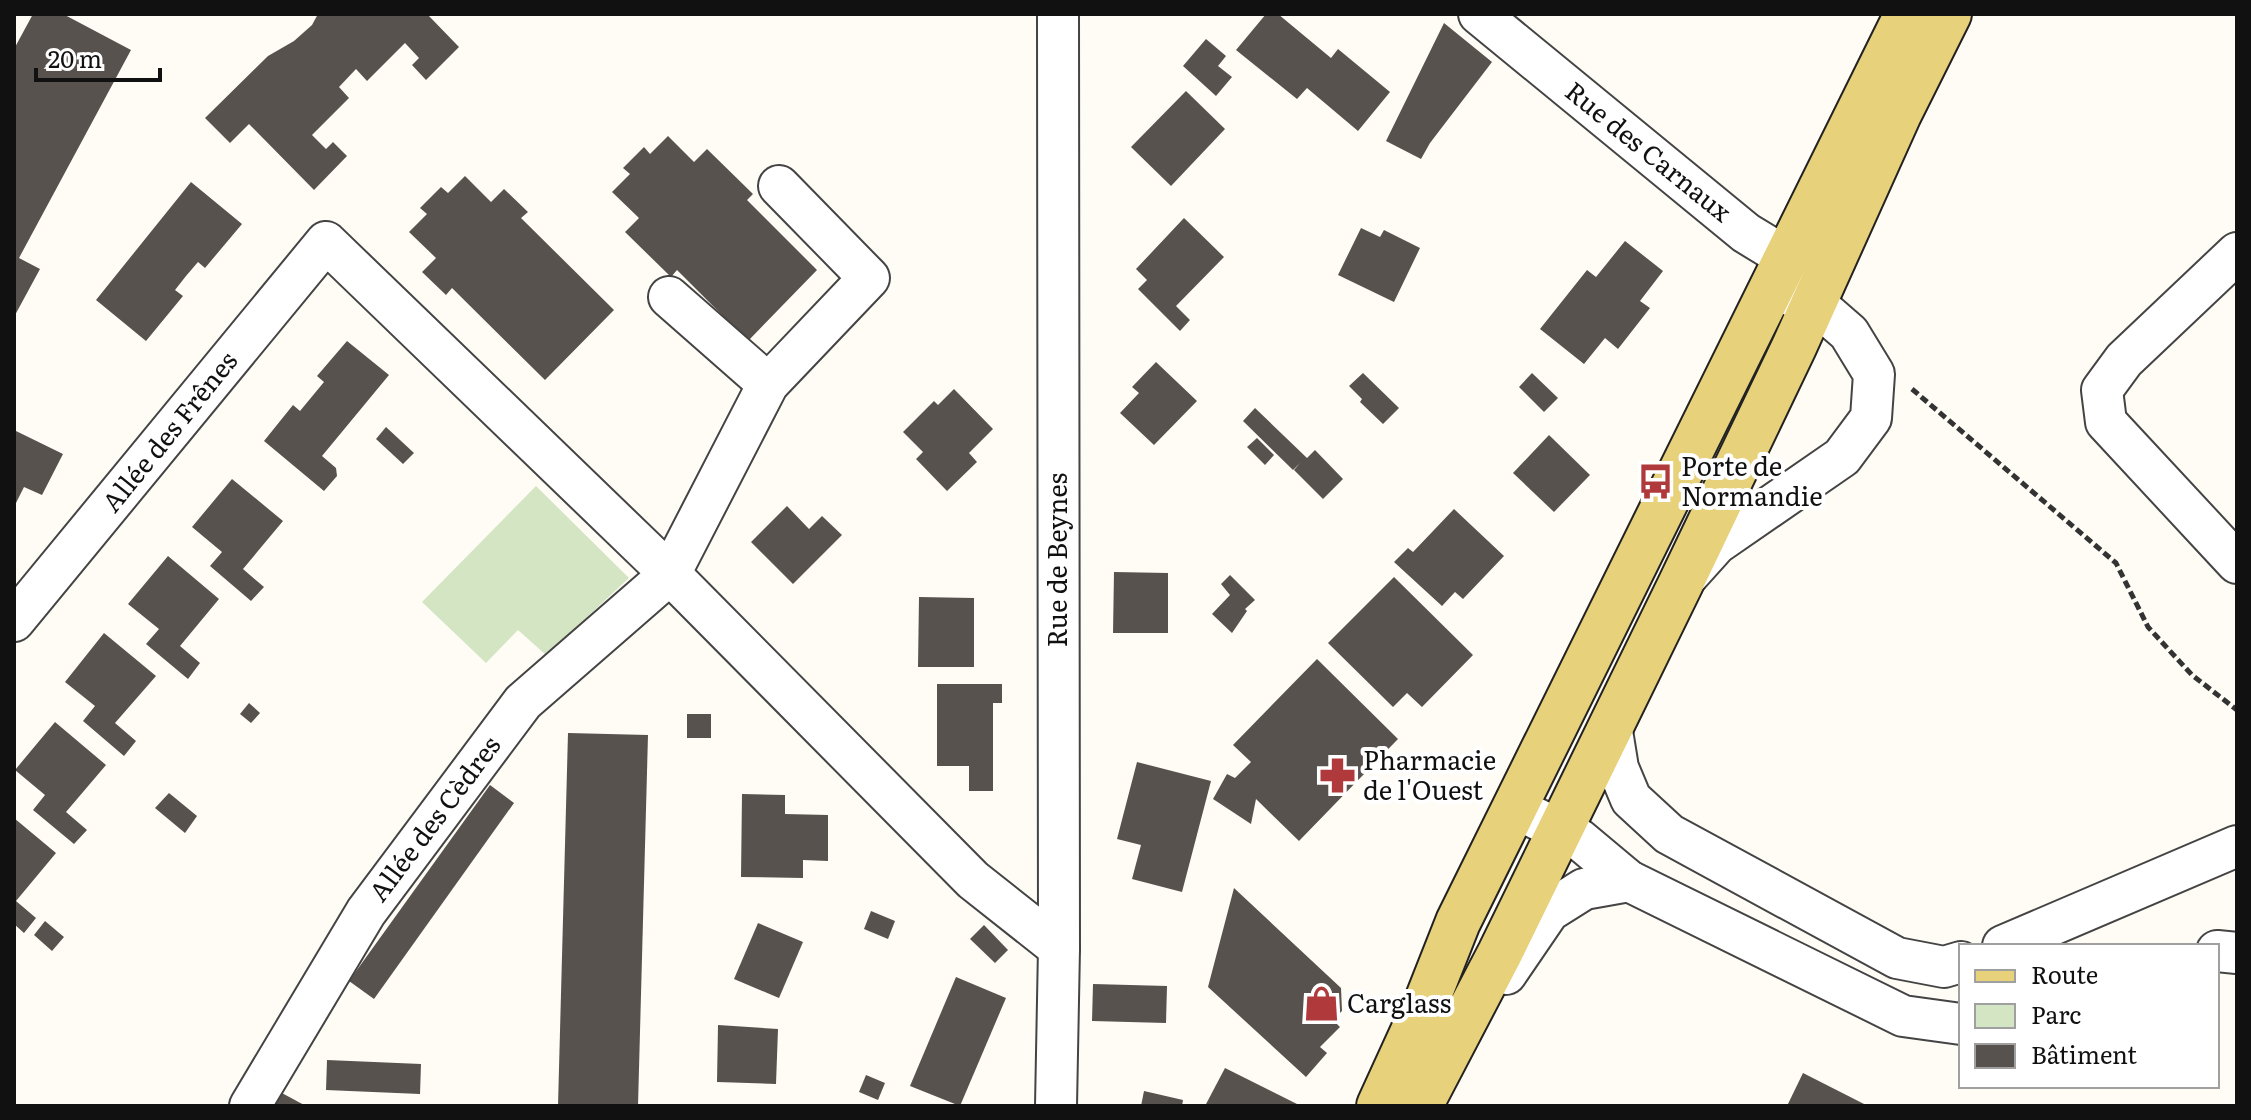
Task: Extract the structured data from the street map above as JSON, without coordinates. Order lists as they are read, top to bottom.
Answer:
{
  "streets": {
    "street": [
      "Rue des Carnaux",
      "Allée des Frênes",
      "Rue de Beynes",
      "Allée des Cèdres"
    ]
  },
  "crossings": [
    ["Allée des Frênes", "Allée des Cèdres"]
  ],
  "places": {
    "bus stop": ["Porte de Normandie"],
    "pharmacy": ["Pharmacie de l'Ouest"],
    "shop": ["Carglass"]
  },
  "legend": ["Route", "Parc", "Bâtiment"],
  "scale_bar": "20 m"
}
